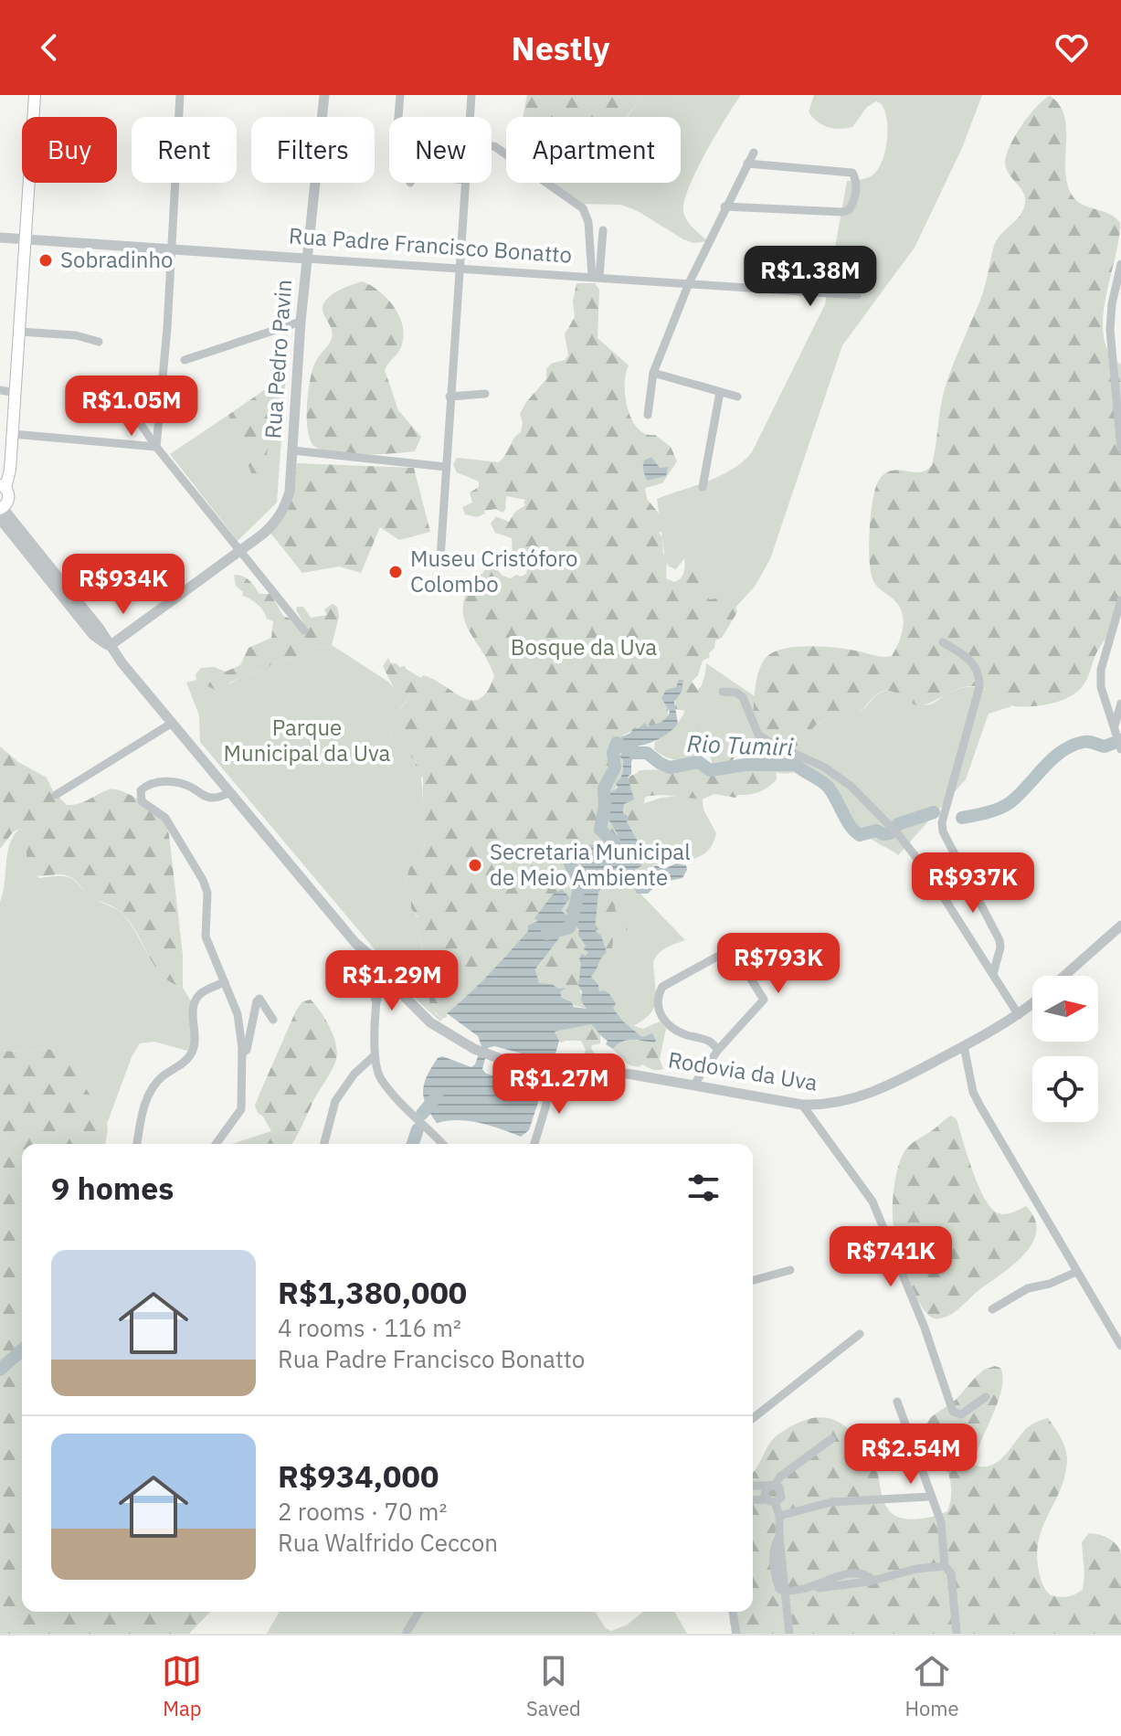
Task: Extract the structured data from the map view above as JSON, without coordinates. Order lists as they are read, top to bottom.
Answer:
{
  "streets": {
    "street": ["Rua Padre Francisco Bonatto", "Rua Pedro Pavin", "Rodovia da Uva"]
  },
  "crossings": [
    ["Rua Padre Francisco Bonatto", "Rua Pedro Pavin"],
    ["Rua Pedro Pavin", "Rodovia da Uva"]
  ],
  "water": ["Rio Tumiri"],
  "parks": ["Bosque da Uva", "Parque Municipal da Uva"],
  "places": ["Sobradinho", "Museu Cristóforo Colombo", "Secretaria Municipal de Meio Ambiente"],
  "north": "right",
  "page": {
    "header": "Nestly",
    "chip": [
      "Buy",
      "Rent",
      "Filters",
      "New",
      "Apartment"
    ],
    "price": [
      "R$1.38M",
      "R$1.05M",
      "R$934K",
      "R$937K",
      "R$793K",
      "R$1.29M",
      "R$1.27M",
      "R$741K",
      "R$2.54M"
    ],
    "heading": "9 homes",
    "list": [
      {
        "name": "R$1,380,000",
        "note": "4 rooms · 116 m² · Rua Padre Francisco Bonatto"
      },
      {
        "name": "R$934,000",
        "note": "2 rooms · 70 m² · Rua Walfrido Ceccon"
      }
    ],
    "tabs": ["Map", "Saved", "Home"]
  }
}
